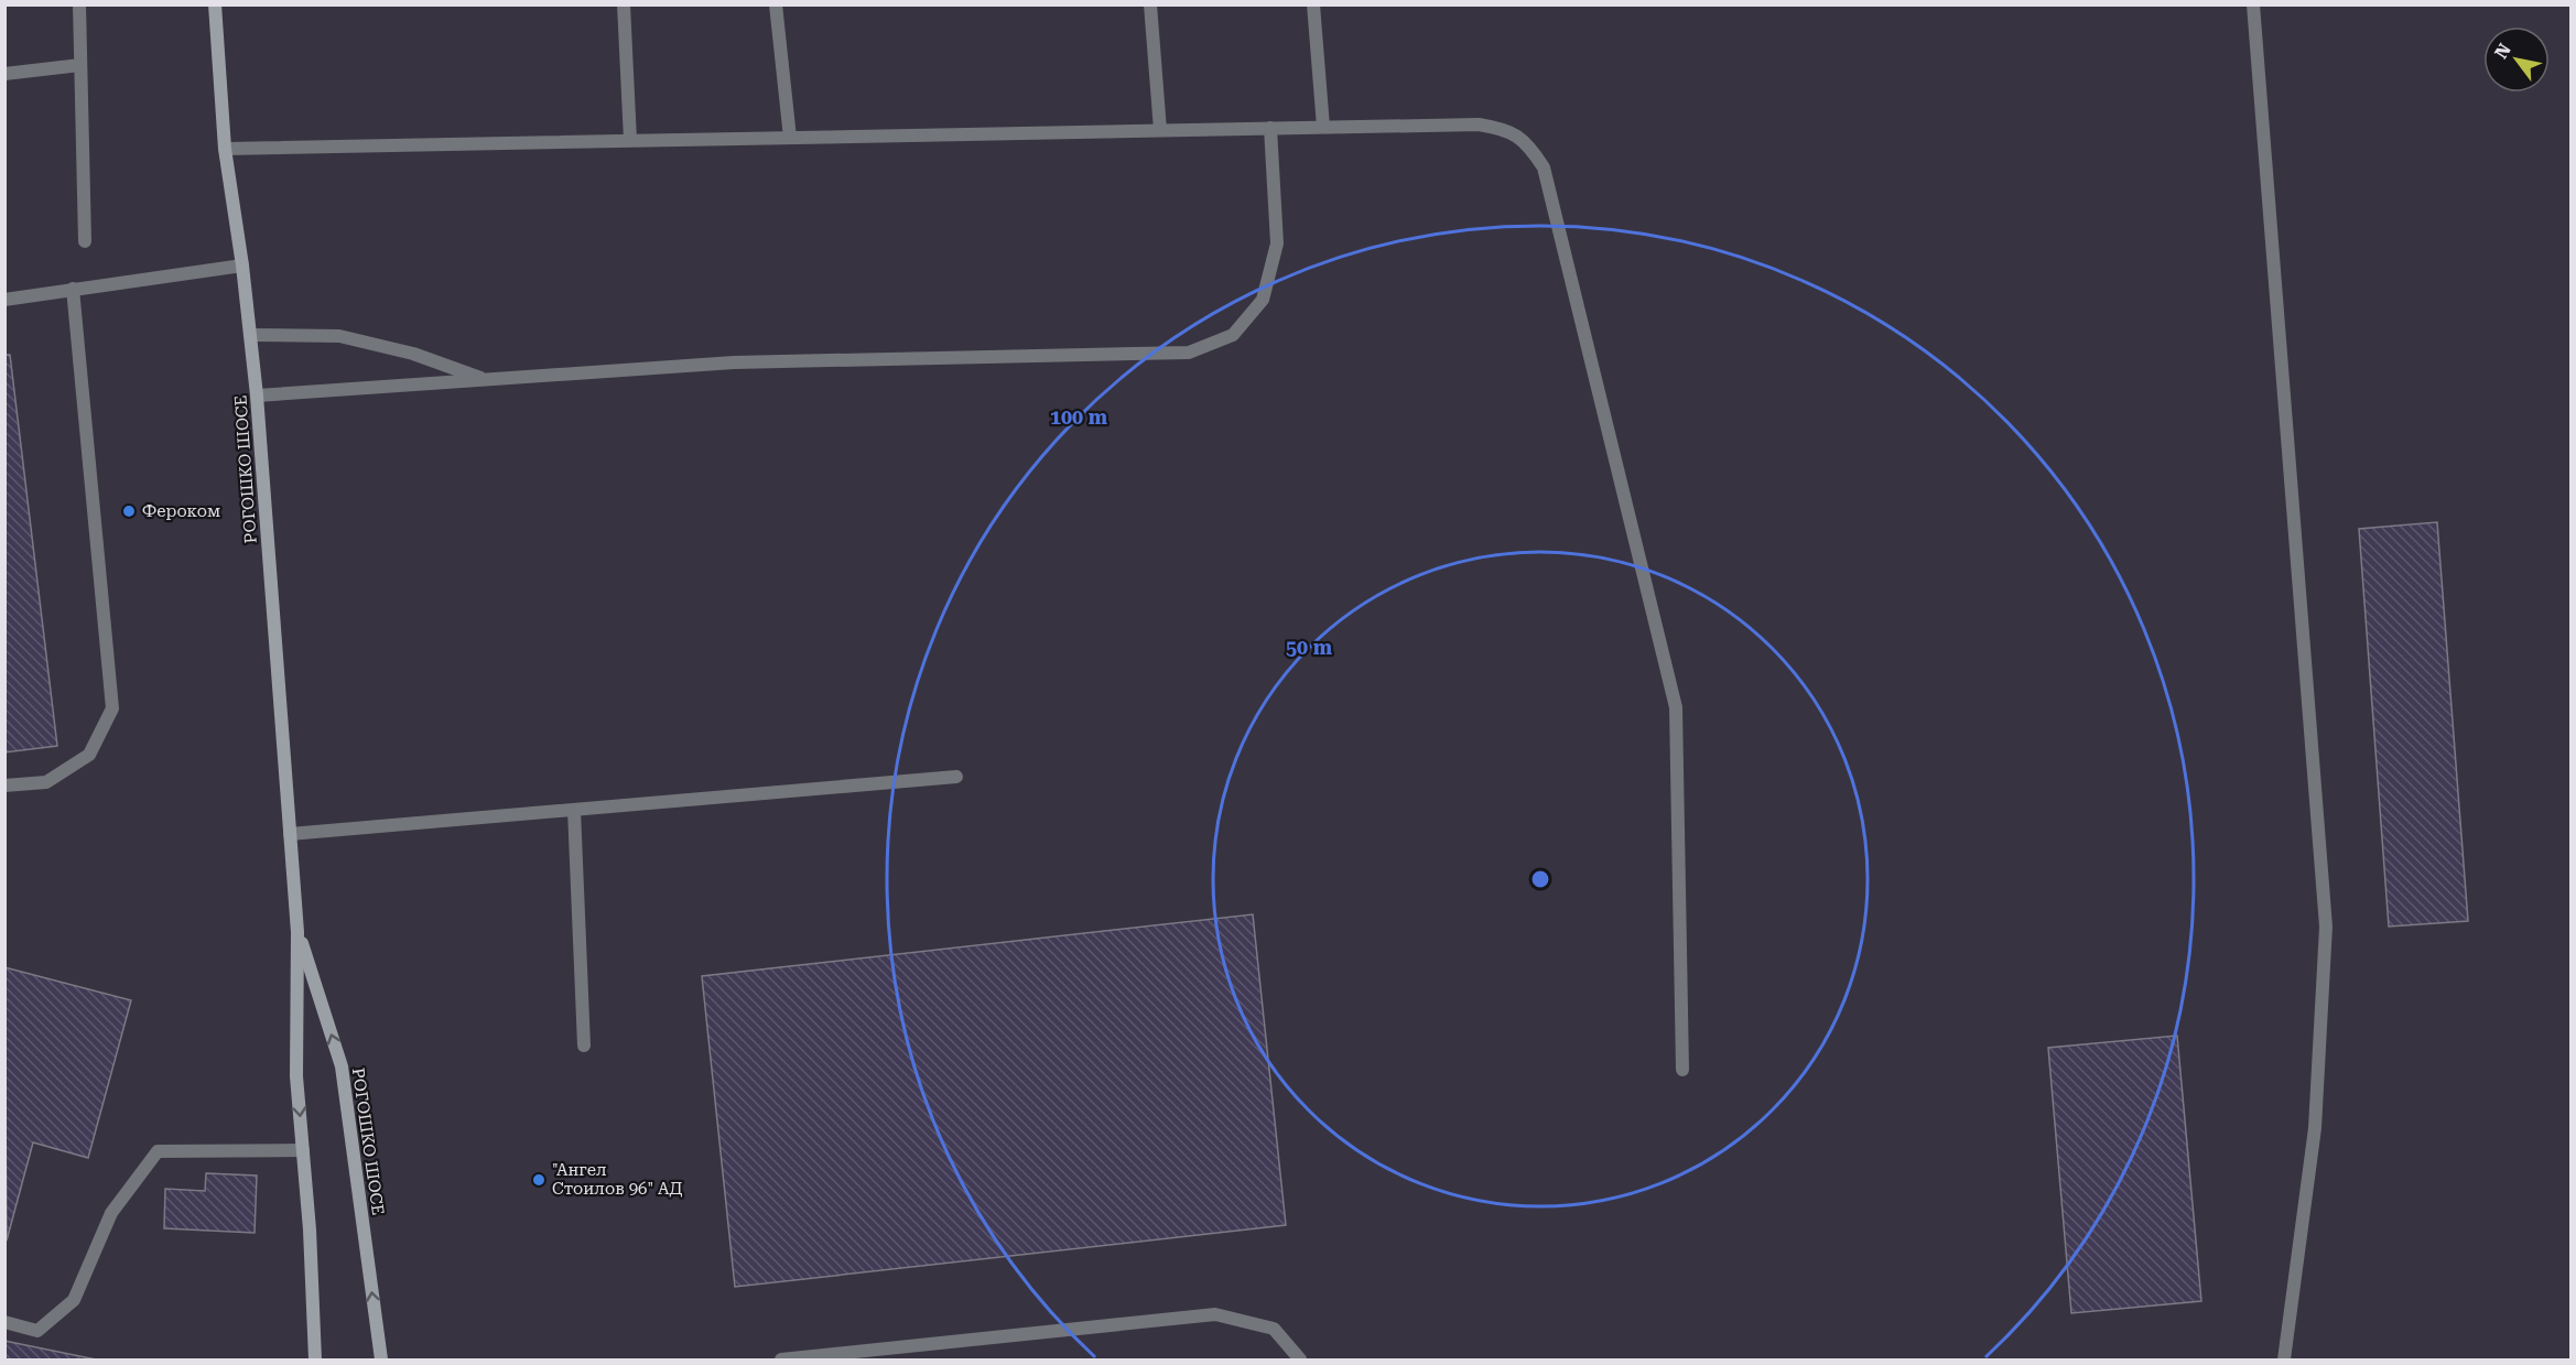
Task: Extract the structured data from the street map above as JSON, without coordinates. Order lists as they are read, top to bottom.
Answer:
{
  "streets": {
    "main road": ["РОГОШКО ШОСЕ"]
  },
  "places": ["Фероком", "\"Ангел Стоилов 96\" АД"],
  "north": "top left",
  "rings": ["100 m", "50 m"]
}
